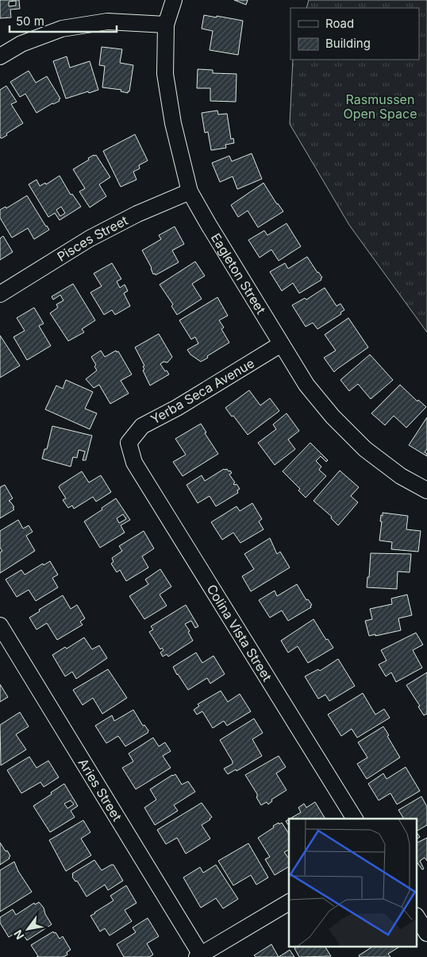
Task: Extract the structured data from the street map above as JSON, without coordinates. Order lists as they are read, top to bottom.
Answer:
{
  "streets": {
    "street": [
      "Pisces Street",
      "Eagleton Street",
      "Yerba Seca Avenue",
      "Colina Vista Street",
      "Aries Street"
    ]
  },
  "crossings": [
    ["Pisces Street", "Eagleton Street"],
    ["Eagleton Street", "Yerba Seca Avenue"],
    ["Yerba Seca Avenue", "Colina Vista Street"]
  ],
  "parks": ["Rasmussen Open Space"],
  "legend": ["Road", "Building"],
  "scale_bar": "50 m",
  "north": "bottom left"
}
